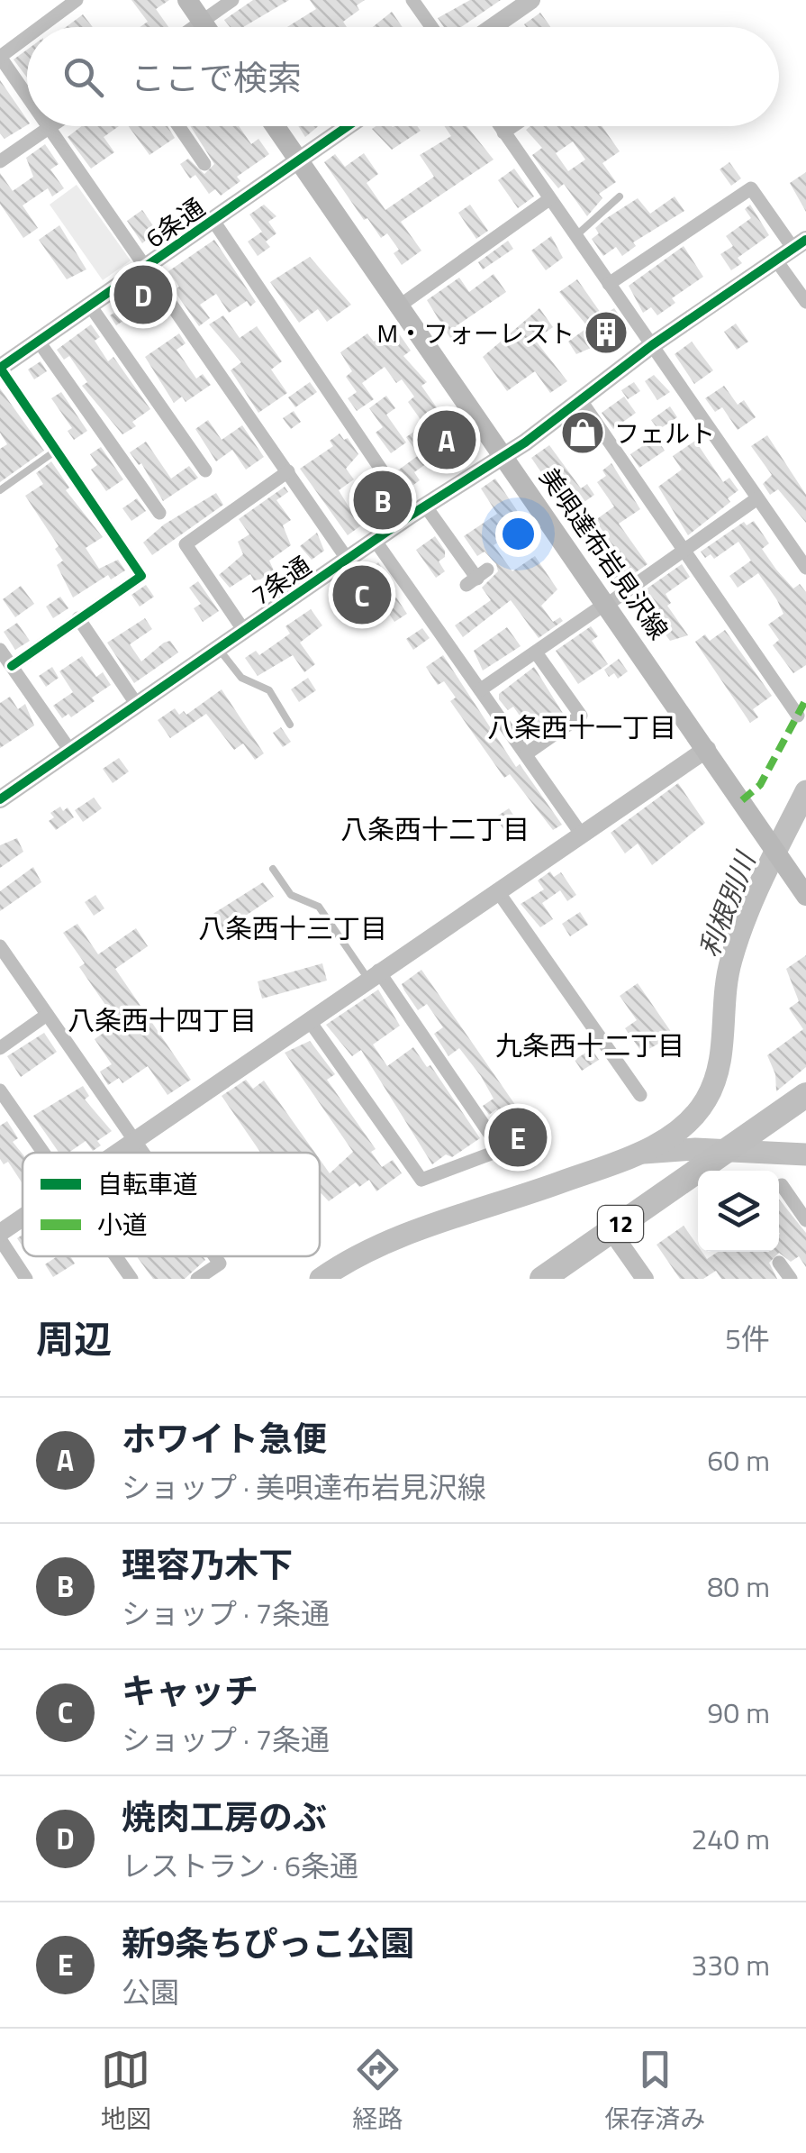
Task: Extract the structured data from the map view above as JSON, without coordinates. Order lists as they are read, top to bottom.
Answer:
{
  "streets": {
    "highway": ["12"],
    "main road": ["美唄達布岩見沢線"],
    "street": ["6条通", "7条通"]
  },
  "crossings": [
    ["6条通", "美唄達布岩見沢線"],
    ["美唄達布岩見沢線", "7条通"]
  ],
  "districts": [
    "八条西十一丁目",
    "八条西十二丁目",
    "八条西十三丁目",
    "八条西十四丁目",
    "九条西十二丁目"
  ],
  "water": ["利根別川"],
  "places": {
    "building": ["M・フォーレスト"],
    "shop": ["フェルト"]
  },
  "legend": ["自転車道", "小道"],
  "page": {
    "search": "ここで検索",
    "pins": [
      "D",
      "A",
      "B",
      "C",
      "E"
    ],
    "heading": ["周辺", "5件"],
    "list": [
      {
        "mark": "A",
        "name": "ホワイト急便",
        "note": "ショップ · 美唄達布岩見沢線",
        "value": "60 m"
      },
      {
        "mark": "B",
        "name": "理容乃木下",
        "note": "ショップ · 7条通",
        "value": "80 m"
      },
      {
        "mark": "C",
        "name": "キャッチ",
        "note": "ショップ · 7条通",
        "value": "90 m"
      },
      {
        "mark": "D",
        "name": "焼肉工房のぶ",
        "note": "レストラン · 6条通",
        "value": "240 m"
      },
      {
        "mark": "E",
        "name": "新9条ちぴっこ公園",
        "note": "公園",
        "value": "330 m"
      }
    ],
    "nav": ["地図", "経路", "保存済み"]
  }
}
